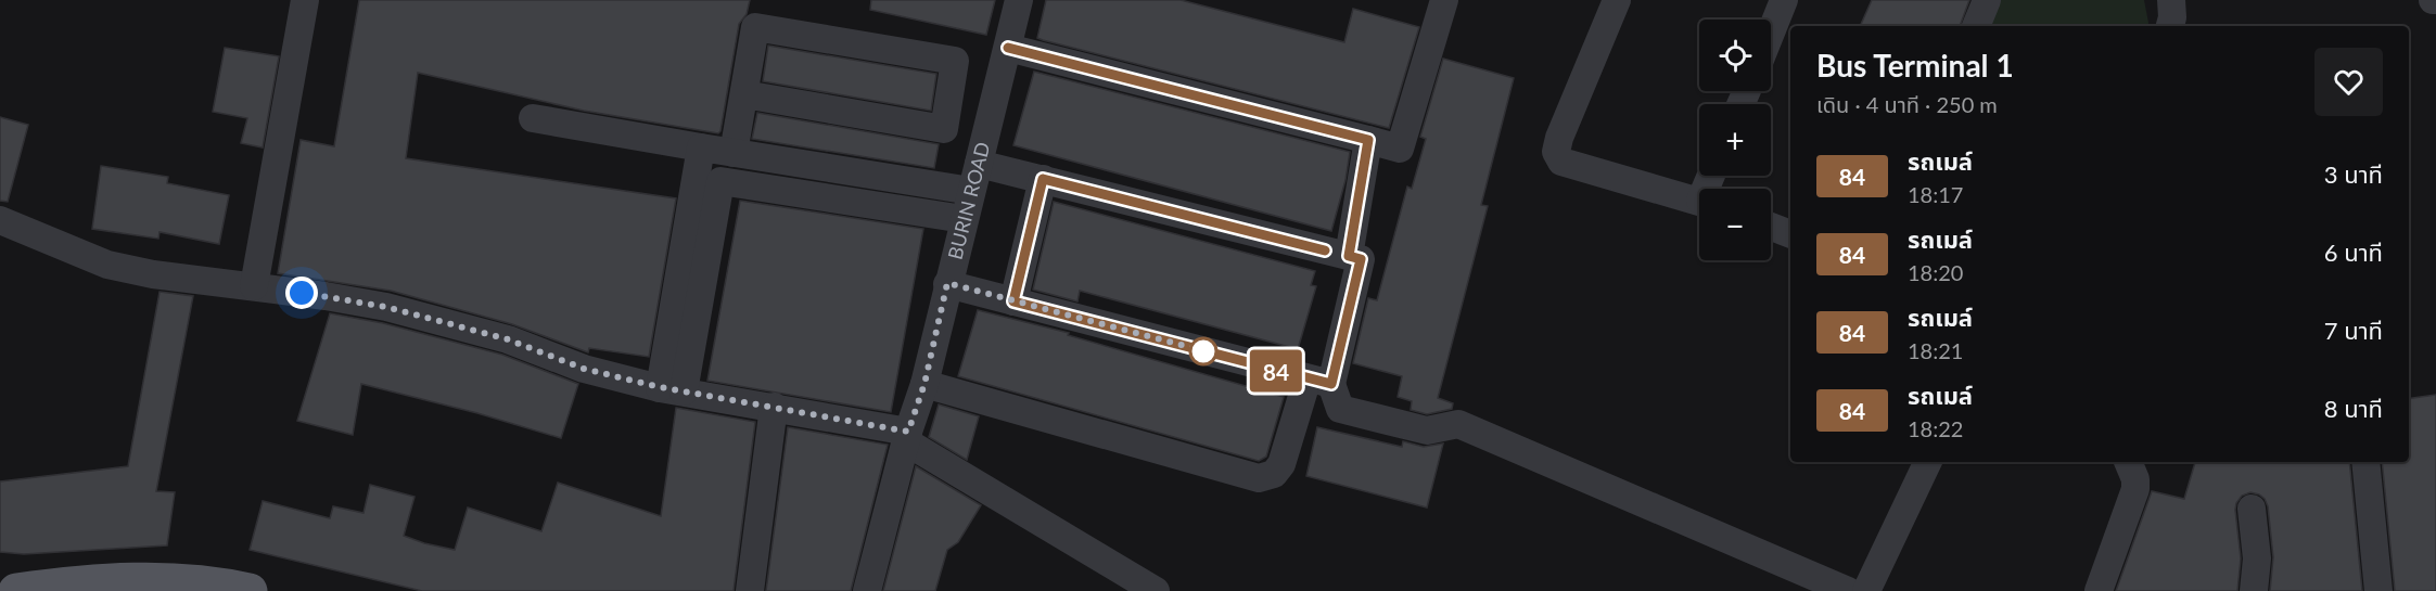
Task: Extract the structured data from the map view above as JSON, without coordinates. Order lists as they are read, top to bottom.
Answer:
{
  "streets": {
    "street": ["BURIN ROAD"]
  },
  "lines": ["bus line 84"],
  "page": {
    "on_map": "84",
    "map_buttons": ["+", "−"],
    "heading": ["Bus Terminal 1", "เดิน · 4 นาที · 250 m"],
    "list": [
      {
        "mark": "84",
        "name": "รถเมล์",
        "note": "18:17",
        "value": "3 นาที"
      },
      {
        "mark": "84",
        "name": "รถเมล์",
        "note": "18:20",
        "value": "6 นาที"
      },
      {
        "mark": "84",
        "name": "รถเมล์",
        "note": "18:21",
        "value": "7 นาที"
      },
      {
        "mark": "84",
        "name": "รถเมล์",
        "note": "18:22",
        "value": "8 นาที"
      }
    ]
  }
}
